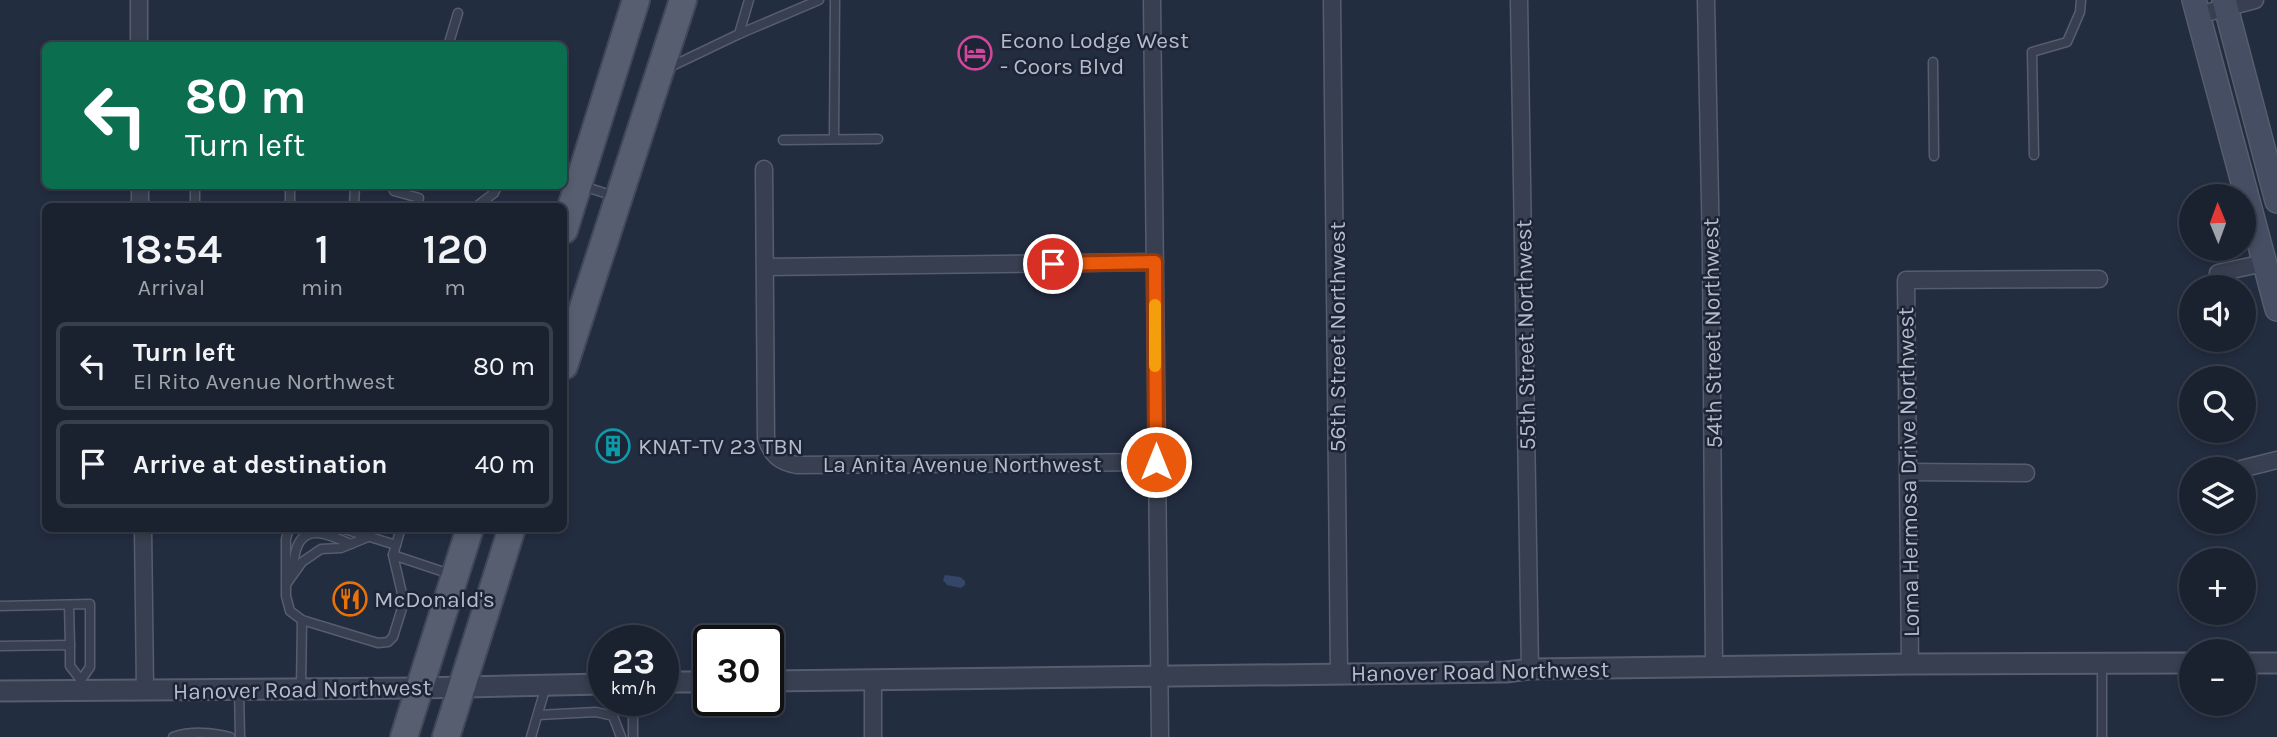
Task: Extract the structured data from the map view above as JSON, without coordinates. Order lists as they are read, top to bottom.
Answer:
{
  "streets": {
    "street": [
      "54th Street Northwest",
      "55th Street Northwest",
      "56th Street Northwest",
      "La Anita Avenue Northwest",
      "Loma Hermosa Drive Northwest",
      "Hanover Road Northwest"
    ]
  },
  "crossings": [
    ["54th Street Northwest", "Hanover Road Northwest"],
    ["55th Street Northwest", "Hanover Road Northwest"],
    ["56th Street Northwest", "Hanover Road Northwest"],
    ["Loma Hermosa Drive Northwest", "Hanover Road Northwest"]
  ],
  "places": {
    "hotel": ["Econo Lodge West - Coors Blvd"],
    "building": ["KNAT-TV 23 TBN"],
    "restaurant": ["McDonald's"]
  },
  "north": "top",
  "page": {
    "turn": ["80 m", "Turn left"],
    "map_buttons": ["+", "−"],
    "eta": [
      "18:54",
      "Arrival",
      "1",
      "min",
      "120",
      "m"
    ],
    "list": [
      {
        "name": "Turn left",
        "note": "El Rito Avenue Northwest",
        "value": "80 m"
      },
      {
        "name": "Arrive at destination",
        "value": "40 m"
      }
    ],
    "speed": "23 km/h",
    "limit": "30"
  }
}
